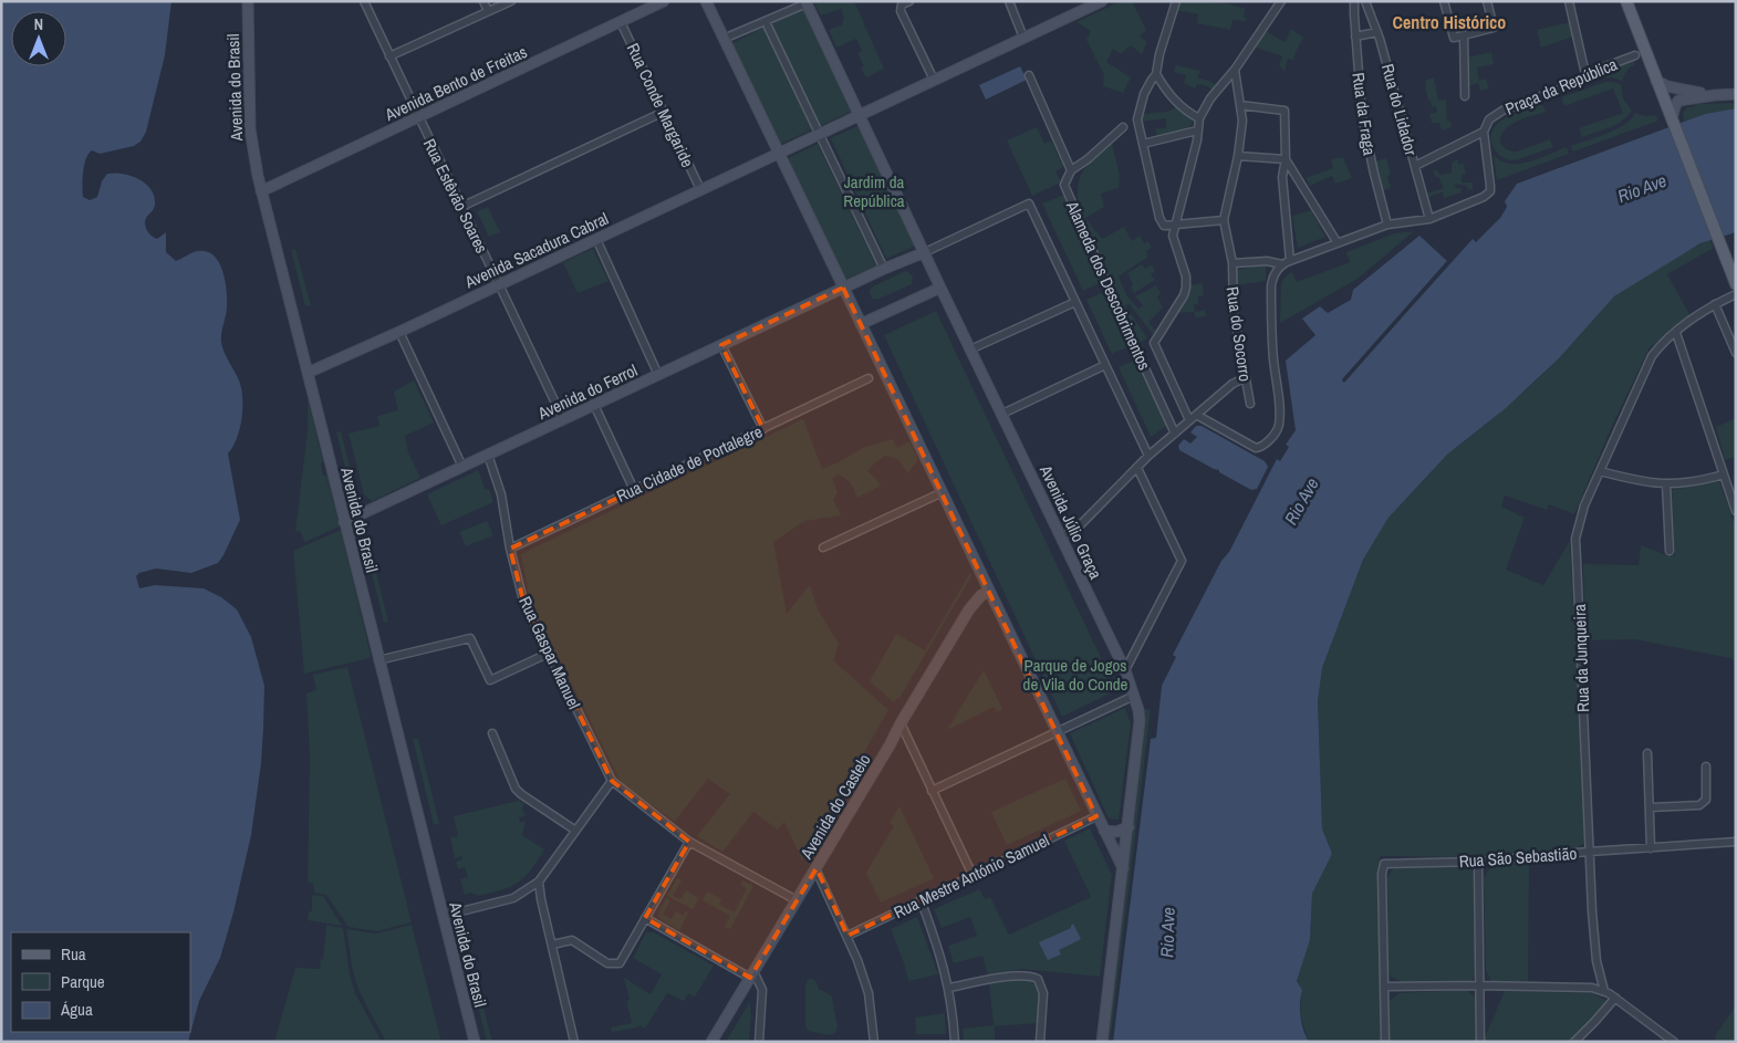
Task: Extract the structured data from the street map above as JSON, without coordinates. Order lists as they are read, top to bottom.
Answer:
{
  "streets": {
    "street": [
      "Avenida Bento de Freitas",
      "Praça da República",
      "Avenida do Brasil",
      "Rua Conde Margaride",
      "Rua do Lidador",
      "Rua da Fraga",
      "Rua Estêvão Soares",
      "Avenida Sacadura Cabral",
      "Alameda dos Descobrimentos",
      "Rua do Socorro",
      "Avenida do Ferrol",
      "Rua Cidade de Portalegre",
      "Avenida Júlio Graça",
      "Rua Gaspar Manuel",
      "Rua da Junqueira",
      "Avenida do Castelo",
      "Rua São Sebastião",
      "Rua Mestre António Samuel"
    ]
  },
  "crossings": [
    ["Avenida Bento de Freitas", "Avenida do Brasil"],
    ["Avenida Bento de Freitas", "Rua Conde Margaride"],
    ["Avenida Bento de Freitas", "Rua Estêvão Soares"],
    ["Praça da República", "Rua do Lidador"],
    ["Avenida do Brasil", "Avenida Sacadura Cabral"],
    ["Avenida do Brasil", "Avenida do Ferrol"],
    ["Rua Conde Margaride", "Avenida Sacadura Cabral"],
    ["Rua Estêvão Soares", "Avenida Sacadura Cabral"],
    ["Rua Estêvão Soares", "Avenida do Ferrol"],
    ["Alameda dos Descobrimentos", "Avenida Júlio Graça"],
    ["Avenida do Ferrol", "Rua Gaspar Manuel"],
    ["Rua Cidade de Portalegre", "Rua Gaspar Manuel"],
    ["Rua da Junqueira", "Rua São Sebastião"]
  ],
  "districts": ["Centro Histórico"],
  "water": ["Rio Ave"],
  "parks": ["Jardim da República", "Parque de Jogos de Vila do Conde"],
  "legend": ["Rua", "Parque", "Água"],
  "north": "top"
}
